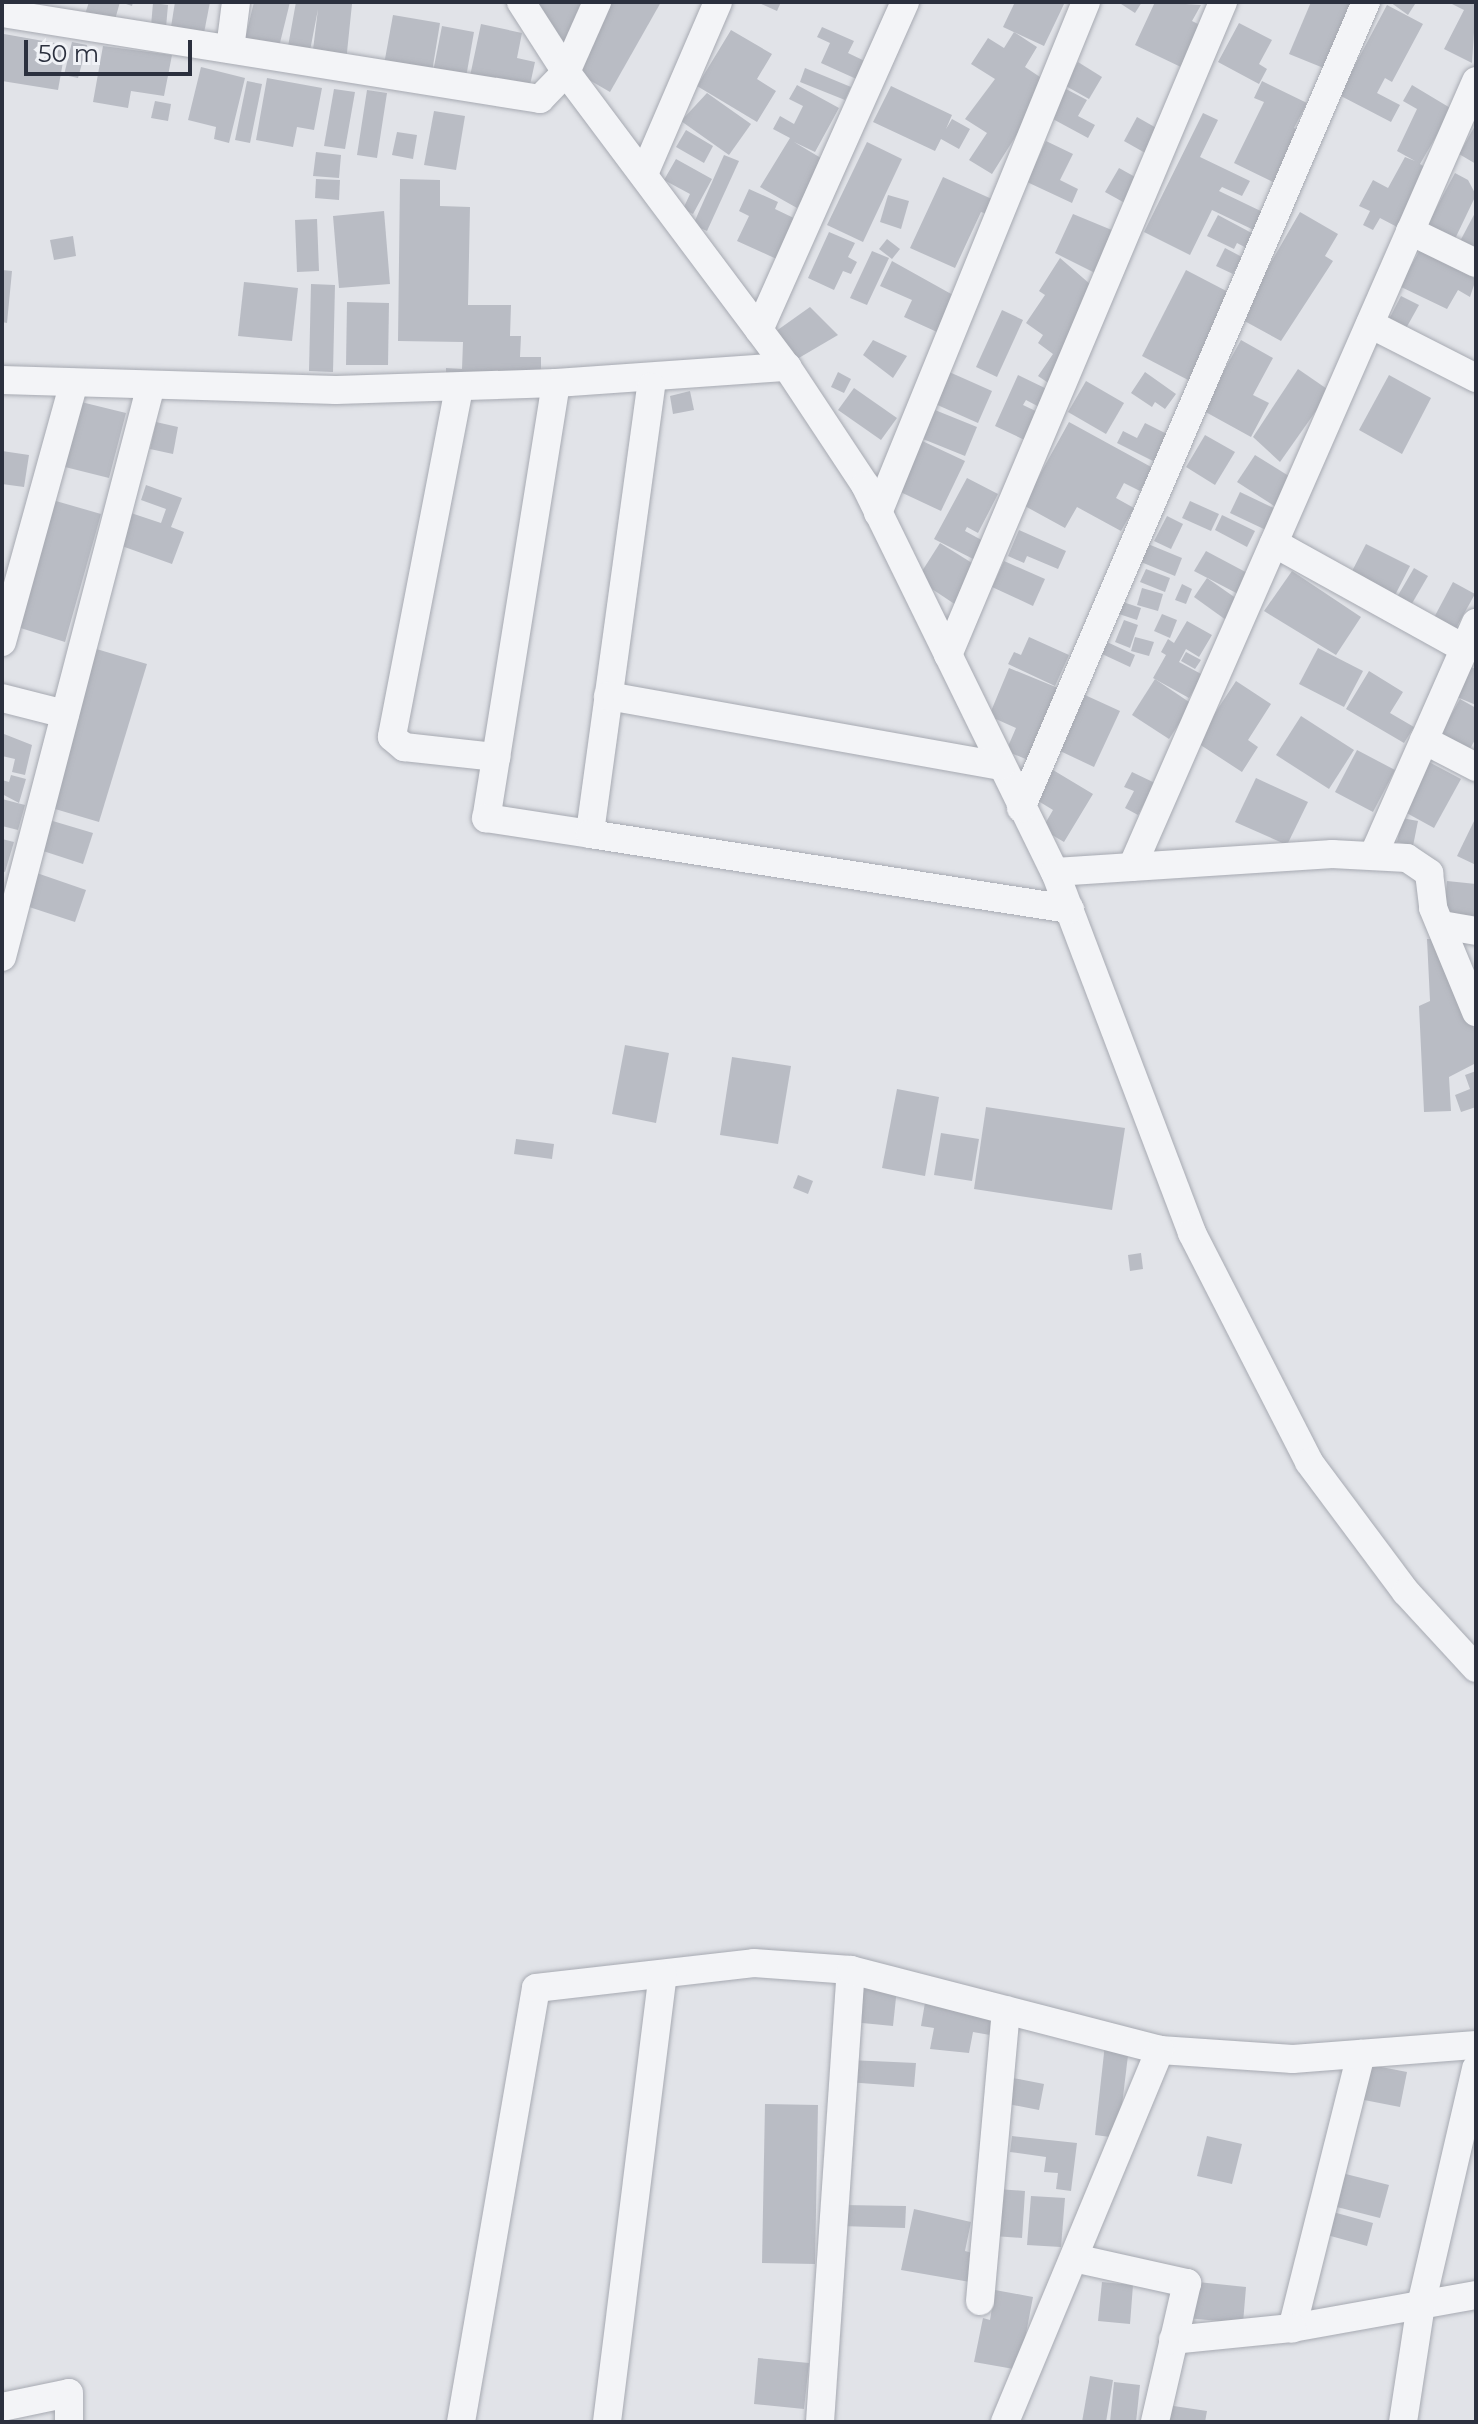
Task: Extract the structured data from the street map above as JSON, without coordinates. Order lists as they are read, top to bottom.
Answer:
{
  "scale_bar": "50 m"
}
